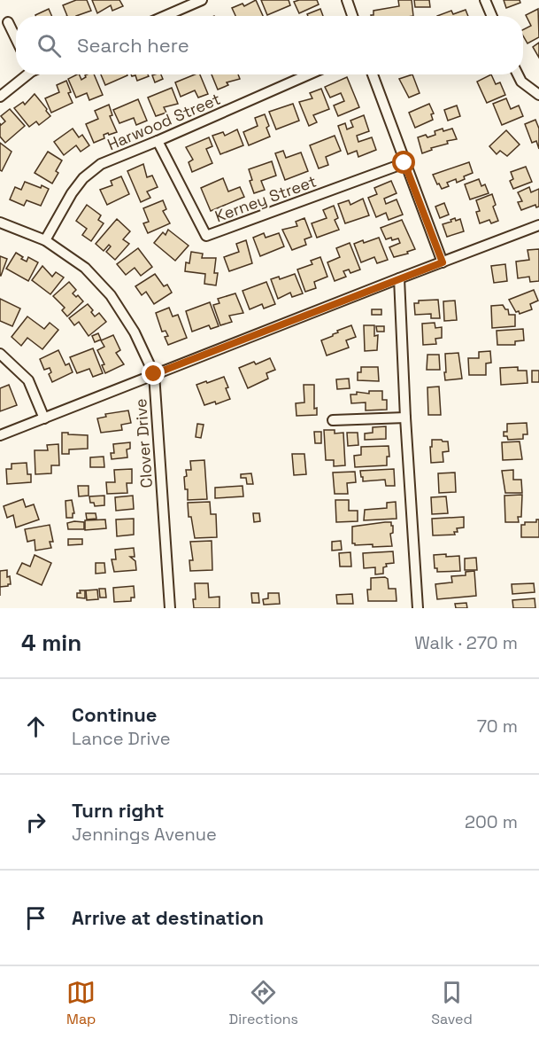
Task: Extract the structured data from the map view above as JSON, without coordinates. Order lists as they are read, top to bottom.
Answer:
{
  "streets": {
    "street": ["Harwood Street", "Kerney Street", "Clover Drive"]
  },
  "crossings": [
    ["Harwood Street", "Kerney Street"],
    ["Harwood Street", "Clover Drive"]
  ],
  "page": {
    "search": "Search here",
    "heading": ["4 min", "Walk · 270 m"],
    "list": [
      ["Continue", "Lance Drive", "70 m"],
      ["Turn right", "Jennings Avenue", "200 m"],
      "Arrive at destination"
    ],
    "nav": ["Map", "Directions", "Saved"]
  }
}
